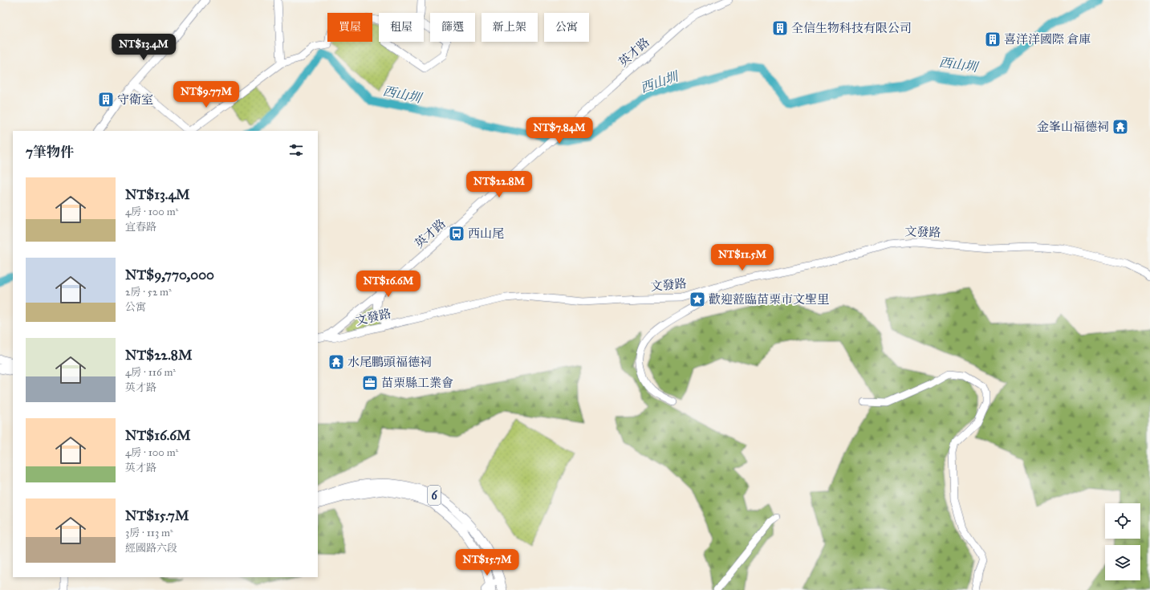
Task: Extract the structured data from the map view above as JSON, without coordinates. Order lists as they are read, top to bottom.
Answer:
{
  "streets": {
    "main road": ["6"],
    "street": ["英才路", "文發路"]
  },
  "crossings": [
    ["英才路", "文發路"]
  ],
  "water": ["西山圳"],
  "places": {
    "building": ["全信生物科技有限公司", "喜洋洋國際 倉庫", "守衛室"],
    "temple": ["金峯山福德祠", "水尾鵬頭福德祠"],
    "bus stop": ["西山尾"],
    "place": ["歡迎蒞臨苗栗市文聖里"],
    "office": ["苗栗縣工業會"]
  },
  "page": {
    "chip": [
      "買屋",
      "租屋",
      "篩選",
      "新上架",
      "公寓"
    ],
    "price": [
      "NT$13.4M",
      "NT$9.77M",
      "NT$7.84M",
      "NT$22.8M",
      "NT$11.5M",
      "NT$16.6M",
      "NT$15.7M"
    ],
    "heading": "7筆物件",
    "list": [
      {
        "name": "NT$13.4M",
        "note": "4房 · 100 m² · 宜春路"
      },
      {
        "name": "NT$9,770,000",
        "note": "2房 · 52 m² · 公寓"
      },
      {
        "name": "NT$22.8M",
        "note": "4房 · 116 m² · 英才路"
      },
      {
        "name": "NT$16.6M",
        "note": "4房 · 100 m² · 英才路"
      },
      {
        "name": "NT$15.7M",
        "note": "3房 · 113 m² · 經國路六段"
      }
    ]
  }
}
